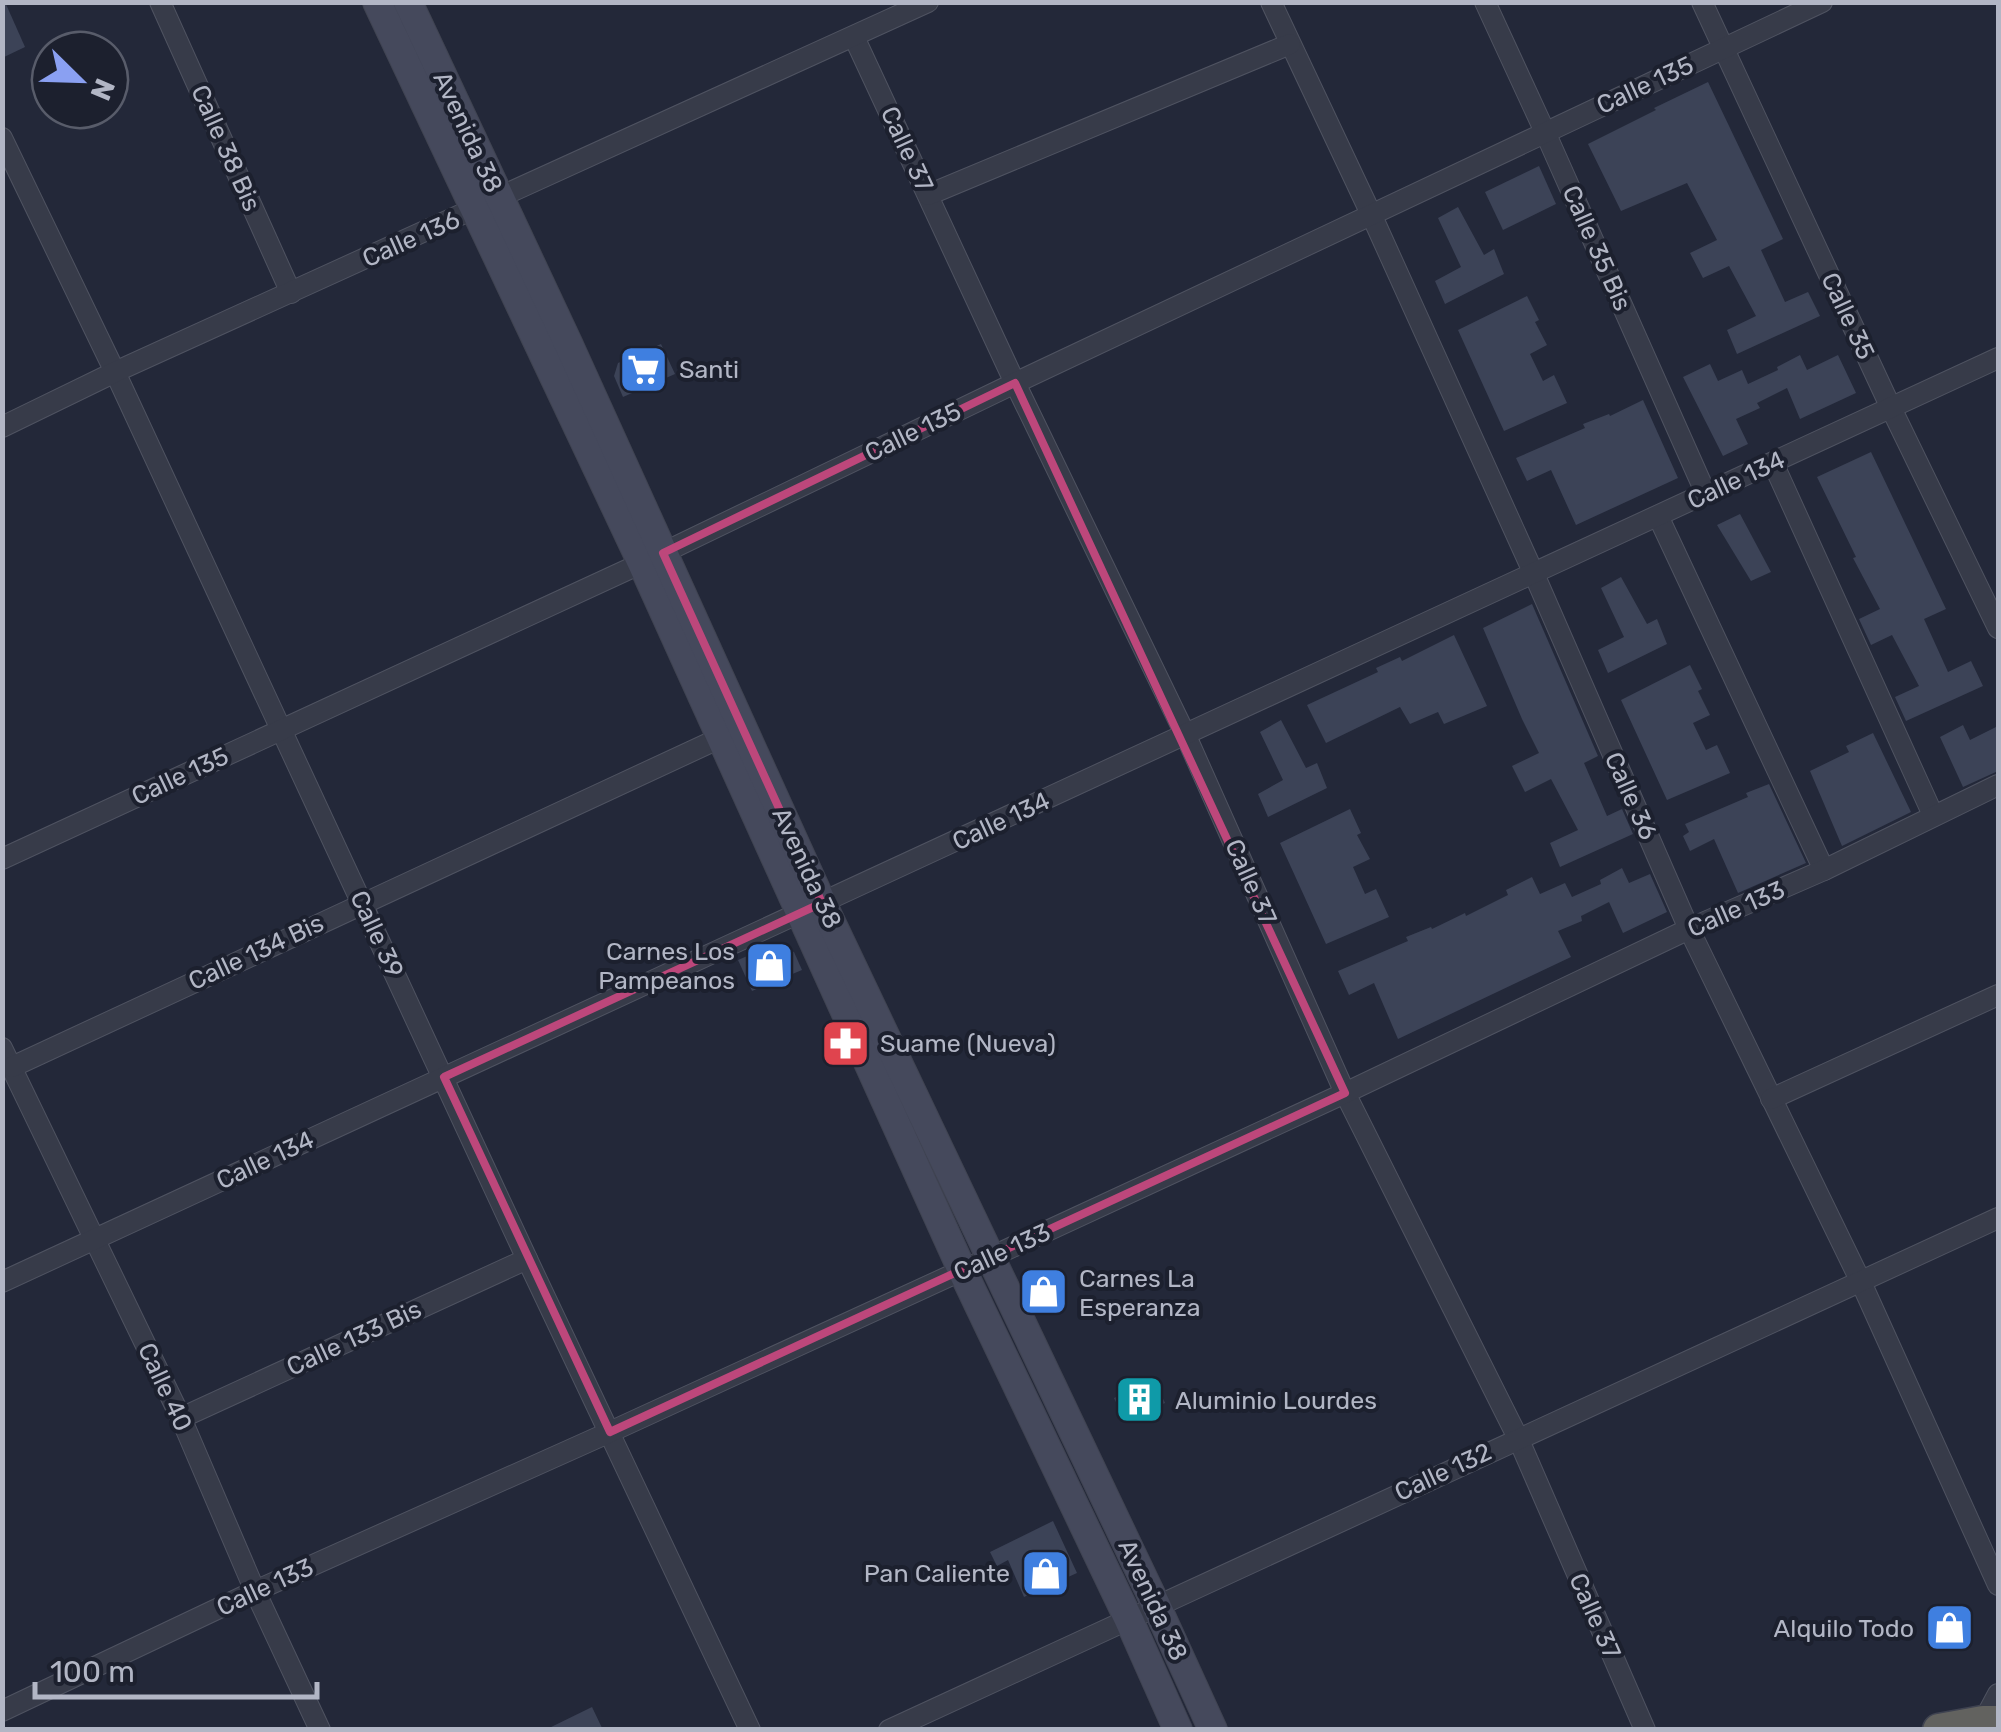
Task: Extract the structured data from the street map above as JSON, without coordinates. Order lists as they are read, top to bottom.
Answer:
{
  "streets": {
    "main road": ["Avenida 38"],
    "street": [
      "Calle 135",
      "Calle 38 Bis",
      "Calle 37",
      "Calle 136",
      "Calle 35 Bis",
      "Calle 35",
      "Calle 134",
      "Calle 36",
      "Calle 133",
      "Calle 39",
      "Calle 134 Bis",
      "Calle 133 Bis",
      "Calle 40",
      "Calle 132"
    ]
  },
  "crossings": [
    ["Calle 135", "Avenida 38"],
    ["Calle 135", "Calle 37"],
    ["Calle 135", "Calle 35 Bis"],
    ["Calle 135", "Calle 35"],
    ["Calle 135", "Calle 36"],
    ["Calle 135", "Calle 39"],
    ["Avenida 38", "Calle 136"],
    ["Avenida 38", "Calle 134"],
    ["Avenida 38", "Calle 133"],
    ["Avenida 38", "Calle 134 Bis"],
    ["Avenida 38", "Calle 132"],
    ["Calle 38 Bis", "Calle 136"],
    ["Calle 37", "Calle 136"],
    ["Calle 37", "Calle 134"],
    ["Calle 37", "Calle 133"],
    ["Calle 37", "Calle 132"],
    ["Calle 136", "Calle 39"],
    ["Calle 35 Bis", "Calle 134"],
    ["Calle 35", "Calle 134"],
    ["Calle 134", "Calle 36"],
    ["Calle 134", "Calle 39"],
    ["Calle 134", "Calle 40"],
    ["Calle 36", "Calle 133"],
    ["Calle 36", "Calle 132"],
    ["Calle 133", "Calle 39"],
    ["Calle 133", "Calle 40"],
    ["Calle 39", "Calle 134 Bis"],
    ["Calle 39", "Calle 133 Bis"],
    ["Calle 134 Bis", "Calle 40"],
    ["Calle 133 Bis", "Calle 40"]
  ],
  "places": {
    "supermarket": ["Santi"],
    "shop": [
      "Carnes Los Pampeanos",
      "Carnes La Esperanza",
      "Pan Caliente",
      "Alquilo Todo"
    ],
    "pharmacy": ["Suame (Nueva)"],
    "building": ["Aluminio Lourdes"]
  },
  "scale_bar": "100 m",
  "north": "bottom right"
}
